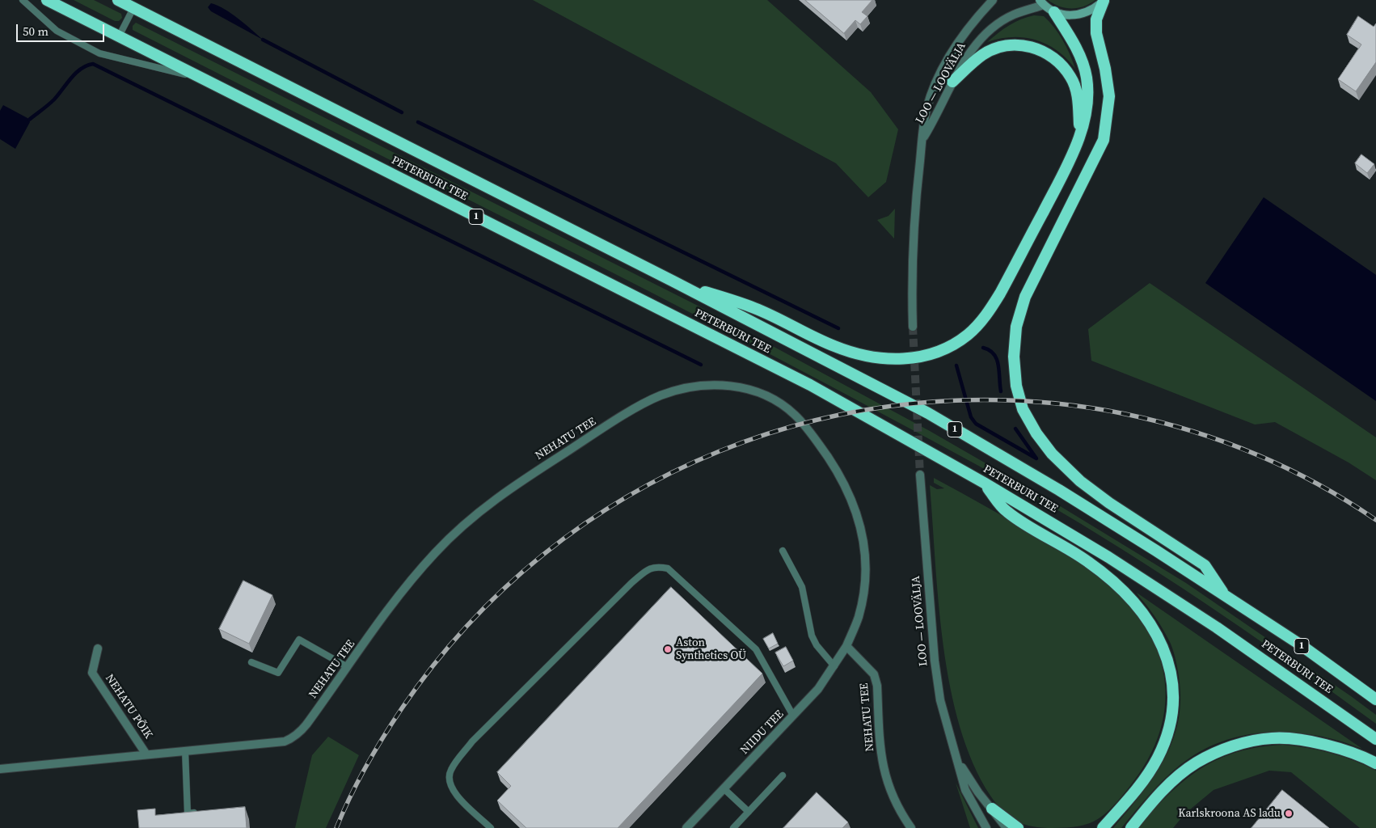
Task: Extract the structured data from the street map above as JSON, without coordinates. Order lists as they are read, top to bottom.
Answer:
{
  "streets": {
    "highway": ["PETERBURI TEE", "1"],
    "street": [
      "LOO — LOOVÄLJA",
      "NEHATU TEE",
      "NEHATU PÕIK",
      "NIIDU TEE"
    ]
  },
  "crossings": [
    ["NEHATU TEE", "NEHATU PÕIK"],
    ["NEHATU TEE", "NIIDU TEE"]
  ],
  "places": ["Aston Synthetics OÜ", "Karlskroona AS ladu"],
  "scale_bar": "50 m"
}
